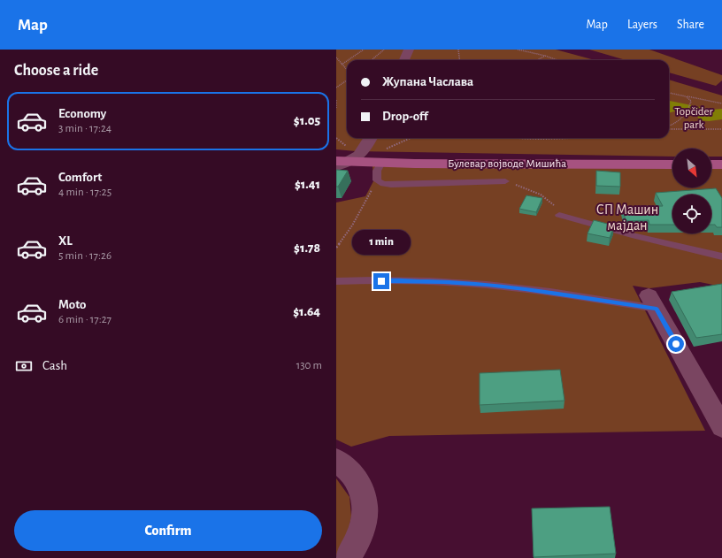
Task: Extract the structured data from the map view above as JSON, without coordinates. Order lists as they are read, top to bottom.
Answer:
{
  "streets": {
    "main road": ["Булевар војводе Мишића"]
  },
  "parks": ["Topčider park", "СП Машин мајдан"],
  "north": "bottom right",
  "page": {
    "header": "Map",
    "nav": ["Map", "Layers", "Share"],
    "heading": "Choose a ride",
    "banner": ["Жупана Часлава", "Drop-off"],
    "list": [
      {
        "name": "Economy",
        "note": "3 min · 17:24",
        "value": "$1.05"
      },
      {
        "name": "Comfort",
        "note": "4 min · 17:25",
        "value": "$1.41"
      },
      {
        "name": "XL",
        "note": "5 min · 17:26",
        "value": "$1.78"
      },
      {
        "name": "Moto",
        "note": "6 min · 17:27",
        "value": "$1.64"
      }
    ],
    "bubble": "1 min",
    "pay": ["Cash", "130 m"],
    "buttons": "Confirm"
  }
}
